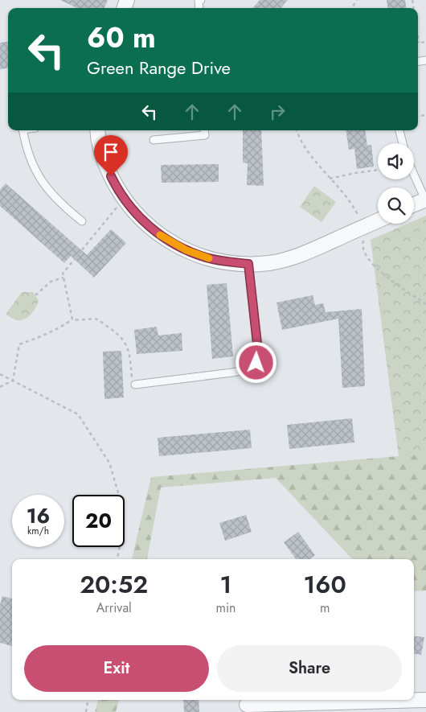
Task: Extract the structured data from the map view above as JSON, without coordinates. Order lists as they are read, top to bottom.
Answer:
{
  "page": {
    "turn": ["60 m", "Green Range Drive"],
    "speed": "16 km/h",
    "limit": "20",
    "eta": [
      "20:52",
      "Arrival",
      "1",
      "min",
      "160",
      "m"
    ],
    "buttons": ["Exit", "Share"]
  }
}
